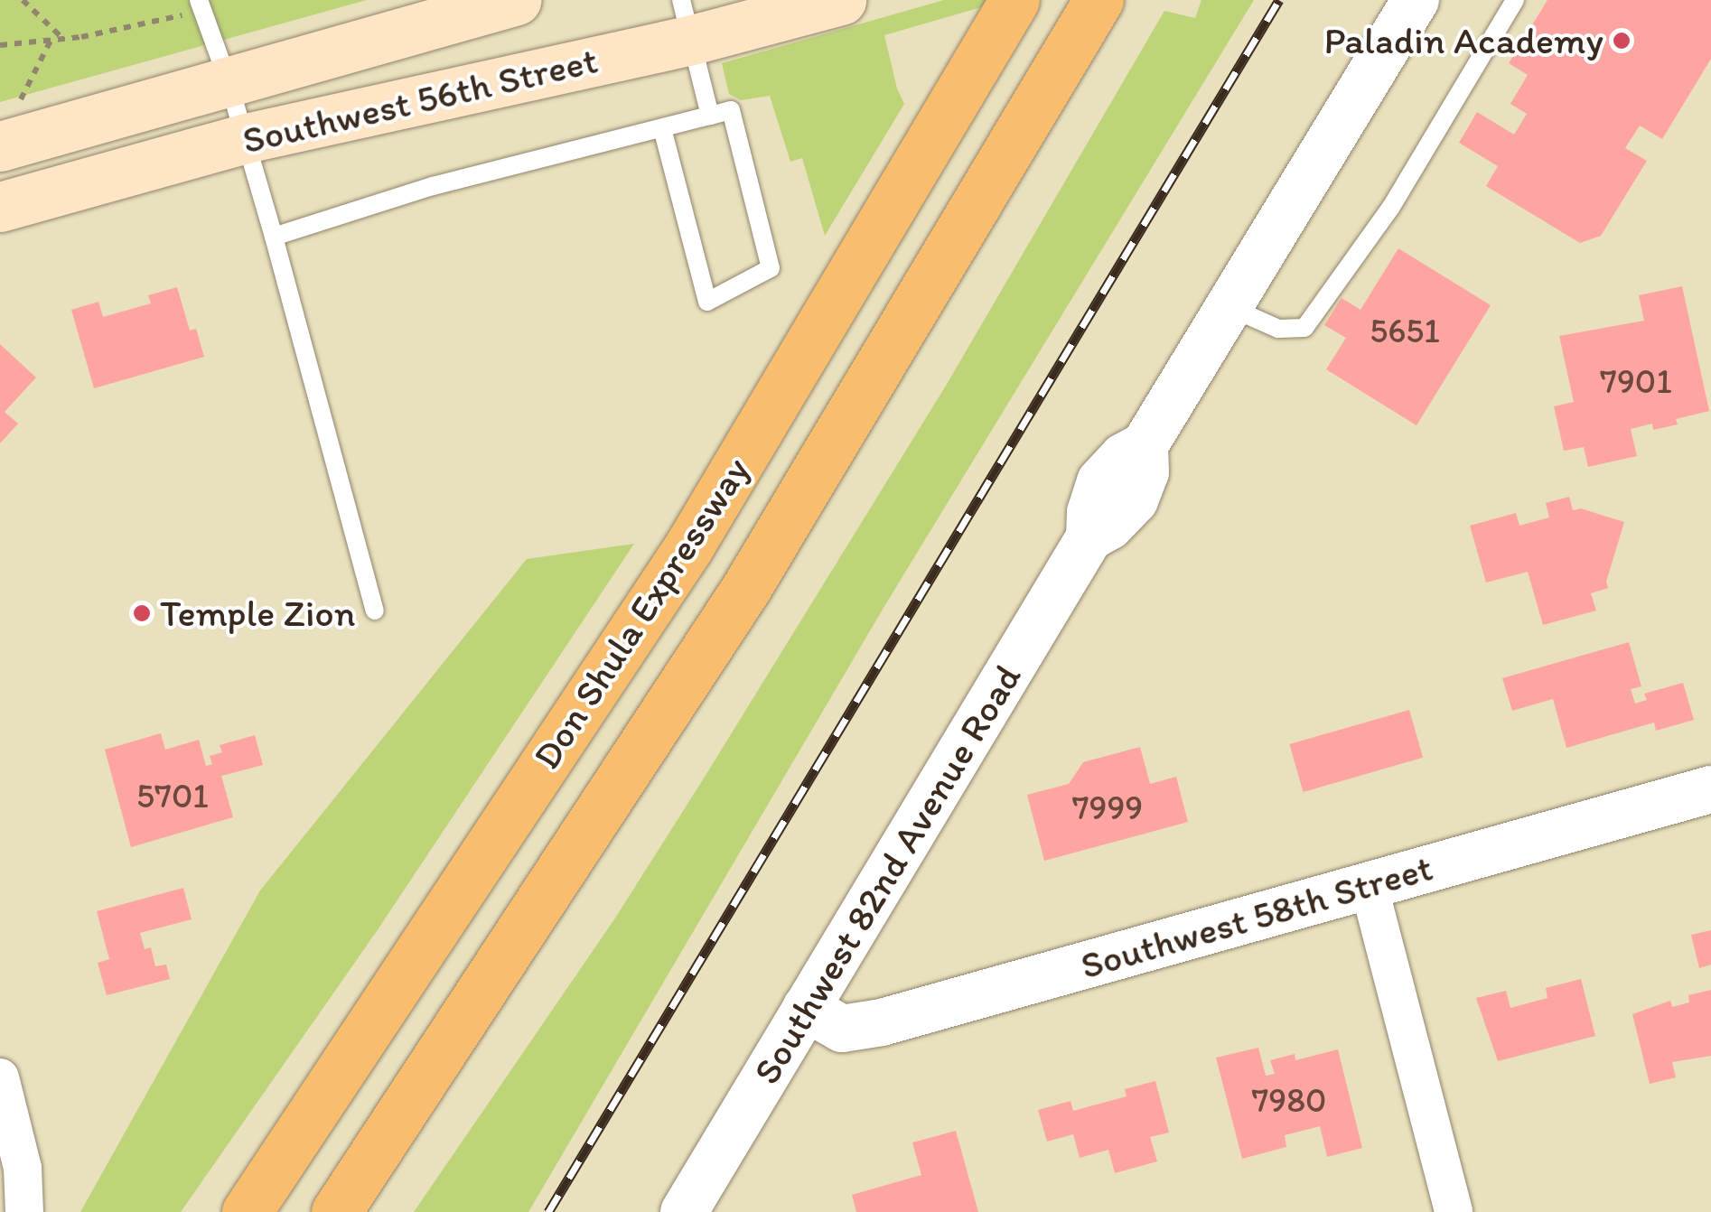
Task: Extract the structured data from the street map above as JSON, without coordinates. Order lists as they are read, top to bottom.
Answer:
{
  "streets": {
    "highway": ["Don Shula Expressway"],
    "main road": ["Southwest 56th Street"],
    "street": ["Southwest 82nd Avenue Road", "Southwest 58th Street"]
  },
  "crossings": [
    ["Southwest 82nd Avenue Road", "Southwest 58th Street"]
  ],
  "places": ["Paladin Academy", "Temple Zion"],
  "house_numbers": [
    "5651",
    "7901",
    "5701",
    "7999",
    "7980"
  ]
}
